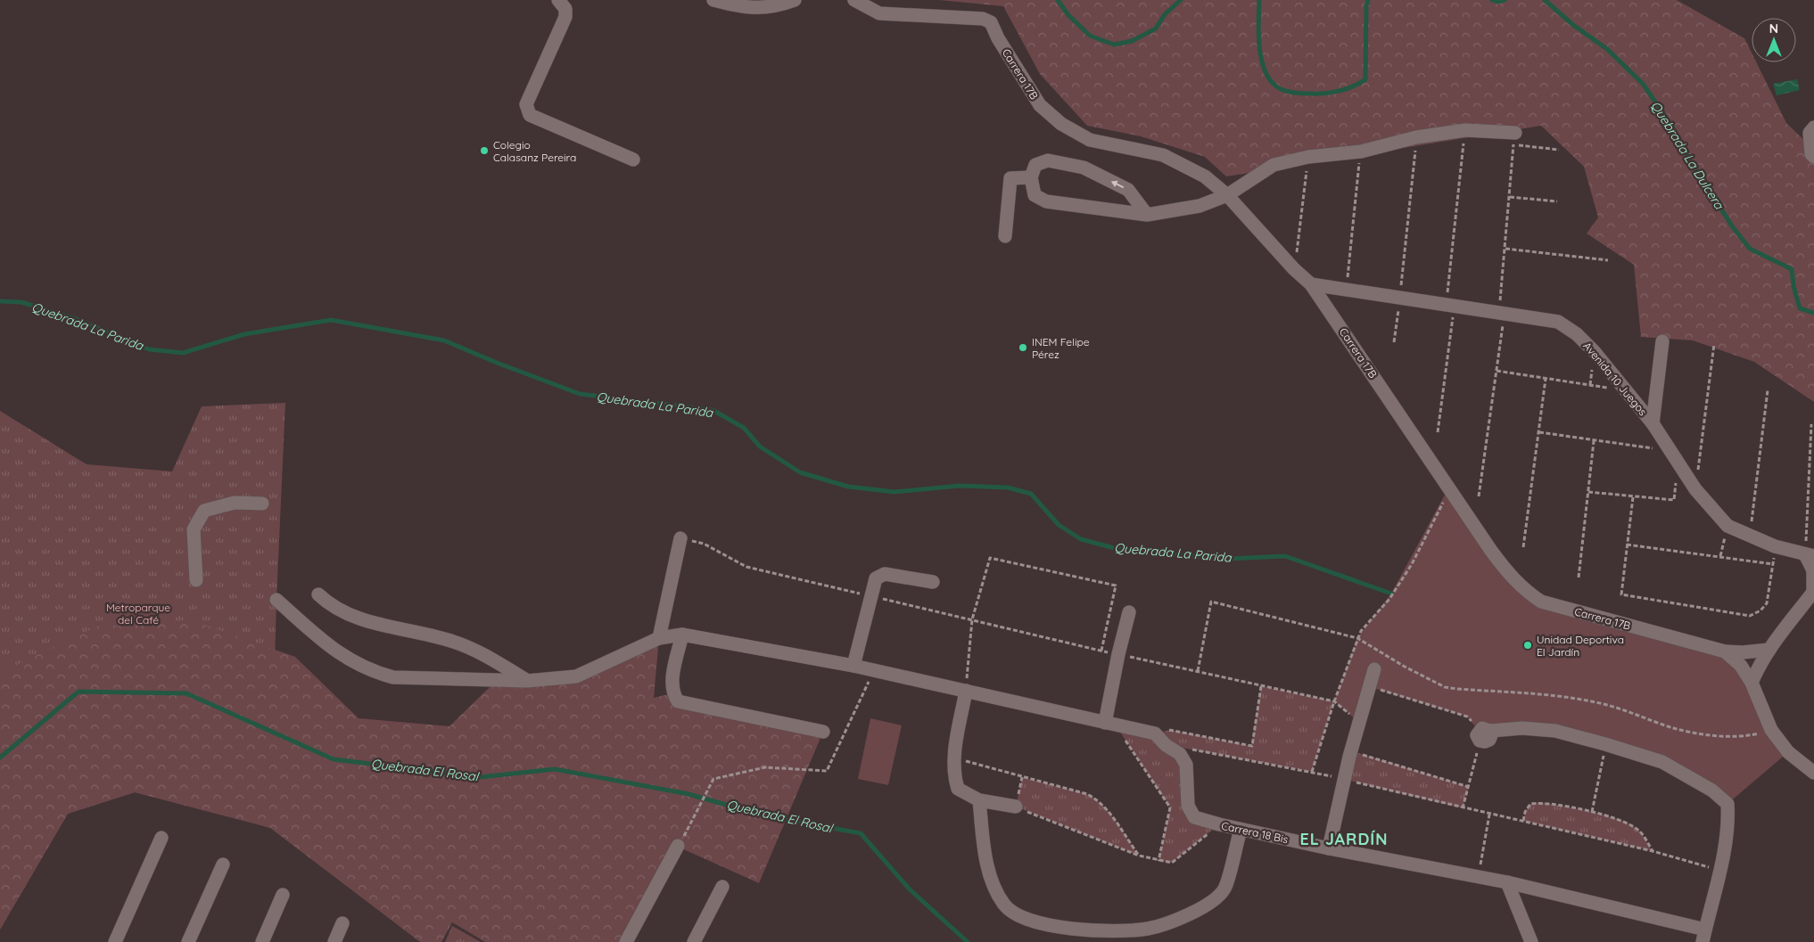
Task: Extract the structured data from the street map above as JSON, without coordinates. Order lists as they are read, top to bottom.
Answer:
{
  "streets": {
    "street": ["Carrera 17B", "Avenida 10 Juegos", "Carrera 18 Bis"]
  },
  "crossings": [
    ["Carrera 17B", "Avenida 10 Juegos"]
  ],
  "districts": ["EL JARDÍN"],
  "water": ["Quebrada La Dulcera", "Quebrada La Parida", "Quebrada El Rosal"],
  "parks": ["Metroparque del Café"],
  "places": ["Colegio Calasanz Pereira", "INEM Felipe Pérez", "Unidad Deportiva El Jardín"],
  "north": "top"
}
